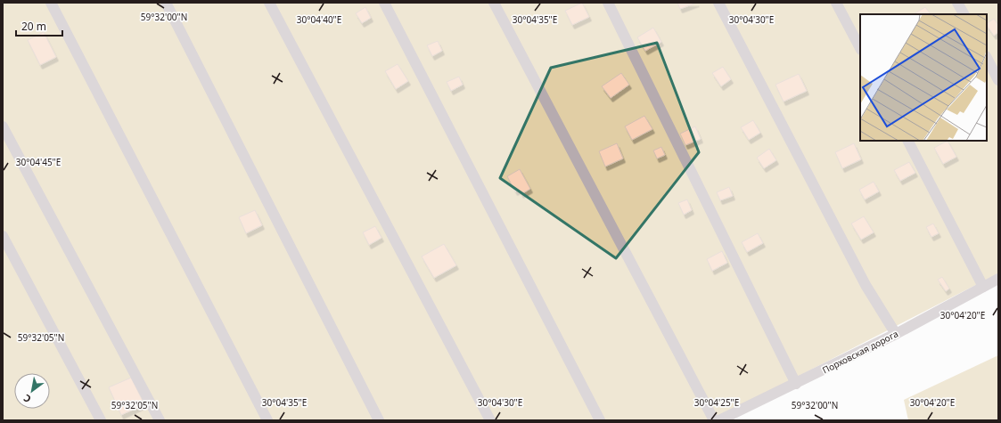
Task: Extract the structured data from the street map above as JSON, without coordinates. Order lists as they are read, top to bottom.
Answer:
{
  "streets": {
    "street": ["Порховская дорога"]
  },
  "scale_bar": "20 m",
  "north": "bottom left",
  "coordinates": [
    "59°32'00\"N",
    "30°04'40\"E",
    "30°04'35\"E",
    "30°04'30\"E",
    "30°04'45\"E",
    "30°04'20\"E",
    "59°32'05\"N",
    "30°04'25\"E"
  ]
}
